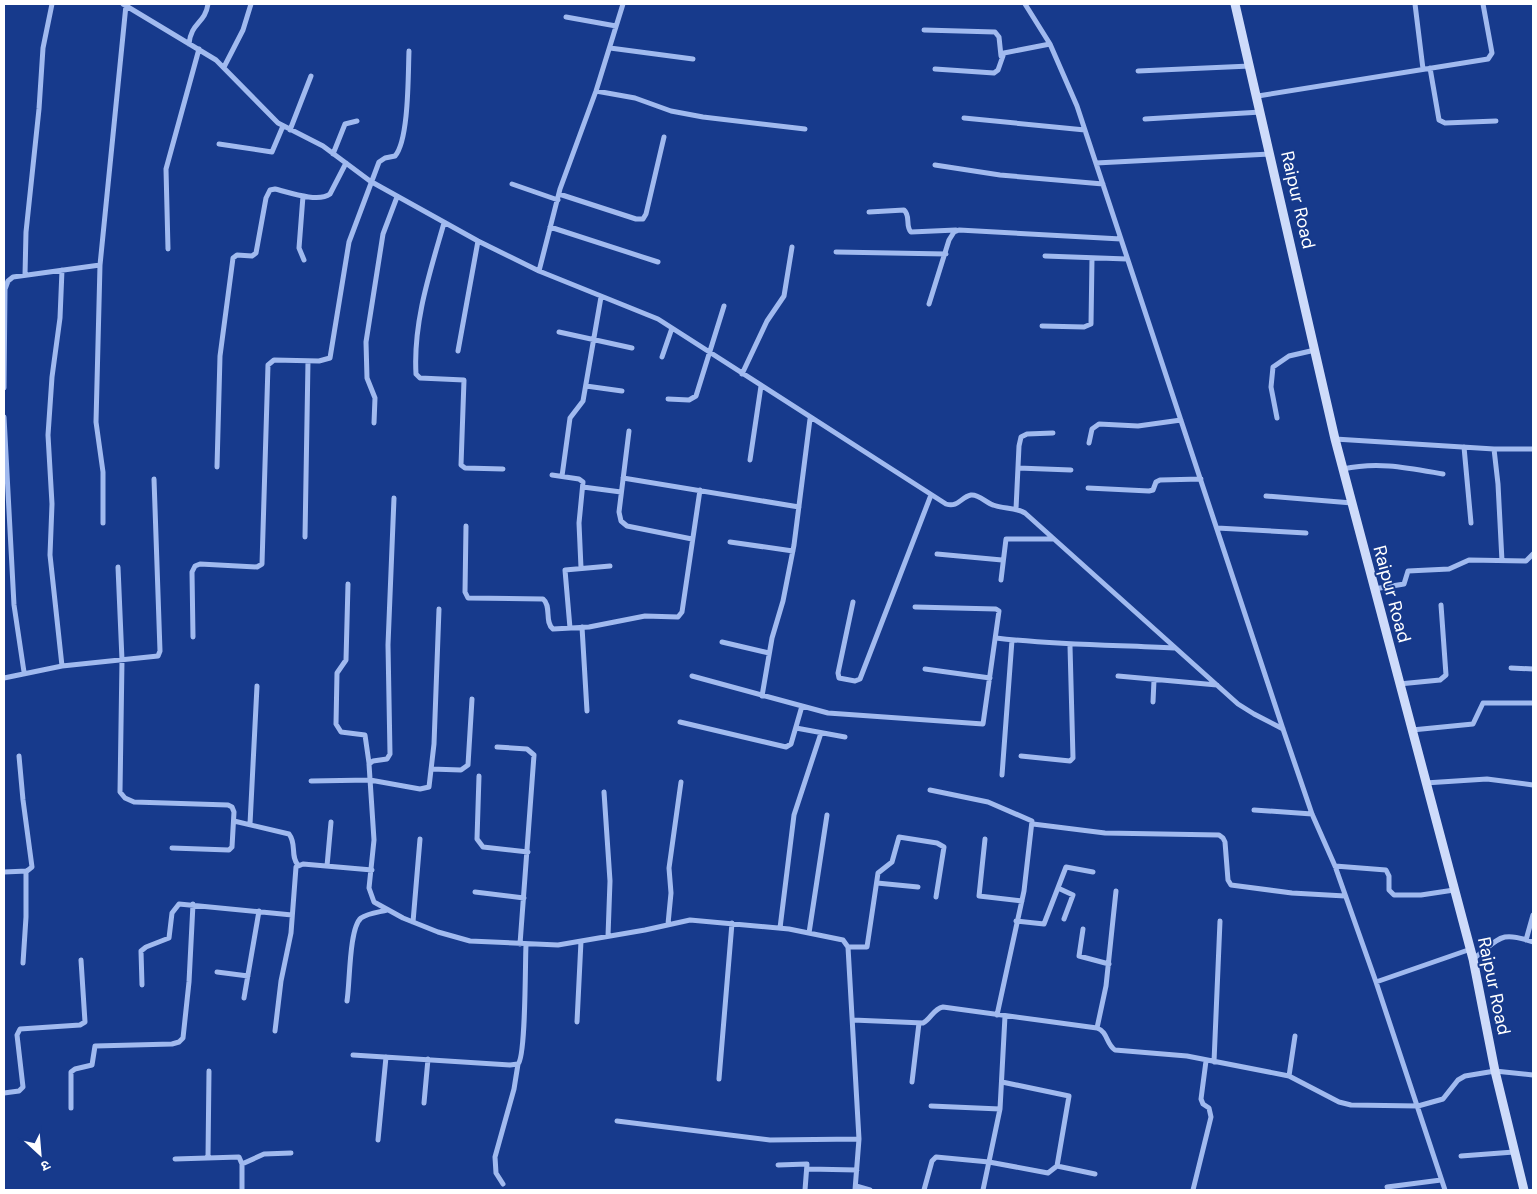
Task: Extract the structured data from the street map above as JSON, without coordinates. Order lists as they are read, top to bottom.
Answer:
{
  "streets": {
    "main road": ["Raipur Road"]
  },
  "north": "bottom right"
}
